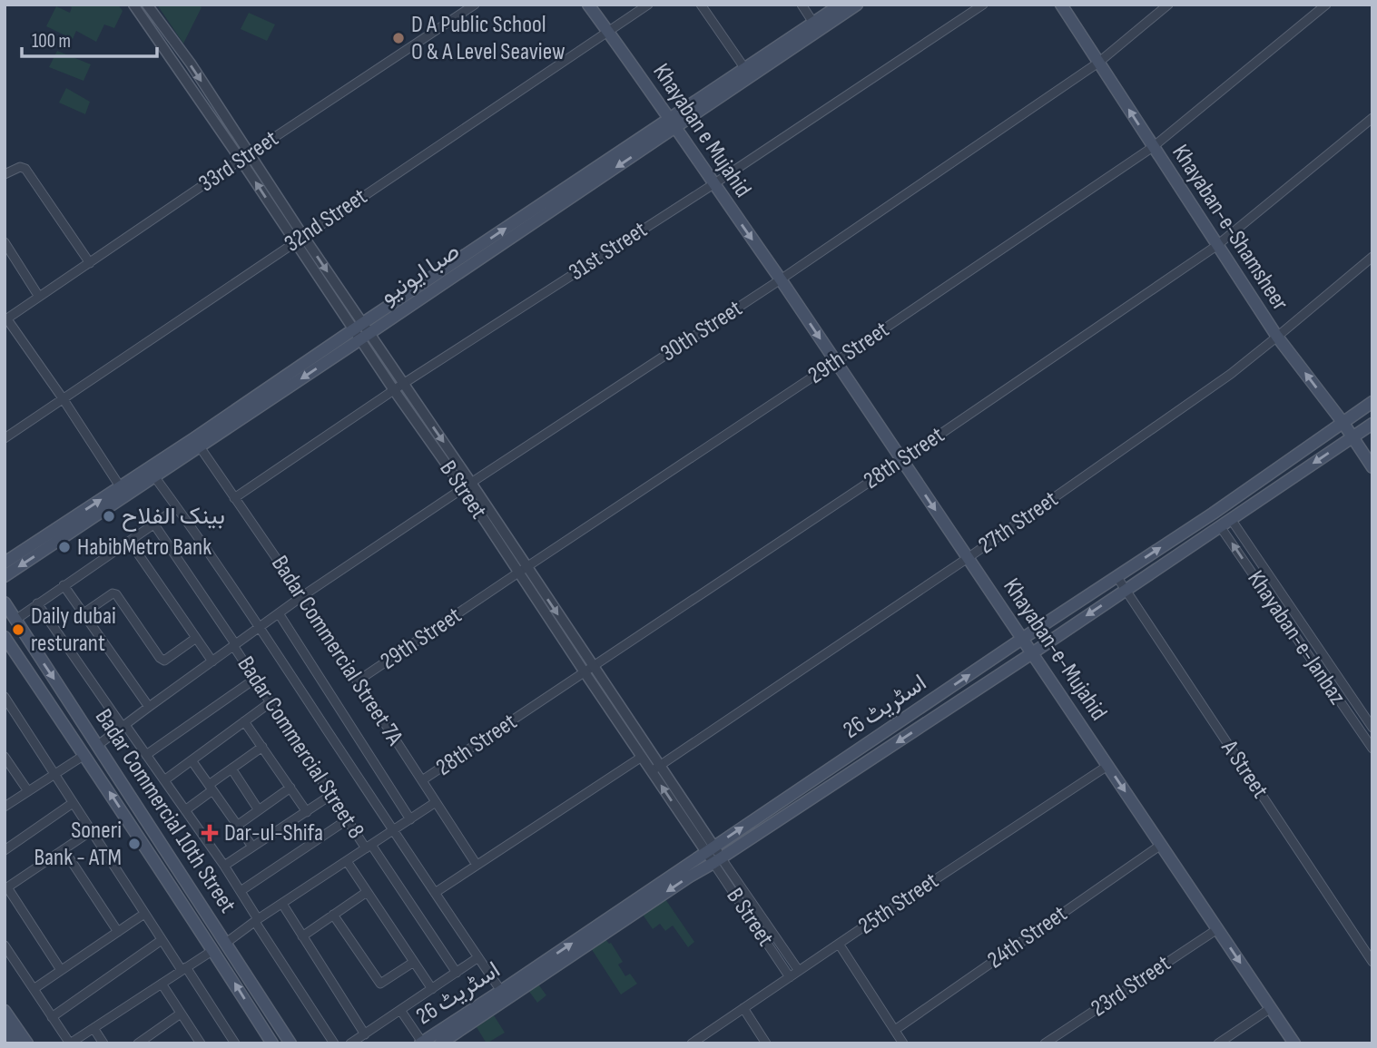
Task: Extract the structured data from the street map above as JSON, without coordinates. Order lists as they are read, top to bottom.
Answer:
{
  "streets": {
    "main road": [
      "Khayaban e Mujahid",
      "Khayaban-e-Shamsheer",
      "صبا ایونیو",
      "Khayaban-e-Mujahid",
      "اسٹریٹ 26",
      "Badar Commercial 10th Street"
    ],
    "street": [
      "33rd Street",
      "32nd Street",
      "31st Street",
      "30th Street",
      "29th Street",
      "28th Street",
      "B Street",
      "27th Street",
      "Khayaban-e-Janbaz",
      "Badar Commercial Street 7A",
      "Badar Commercial Street 8",
      "A Street",
      "25th Street",
      "24th Street",
      "23rd Street"
    ]
  },
  "crossings": [
    ["Khayaban e Mujahid", "32nd Street"],
    ["Khayaban e Mujahid", "31st Street"],
    ["Khayaban e Mujahid", "صبا ایونیو"],
    ["Khayaban e Mujahid", "30th Street"],
    ["Khayaban e Mujahid", "Khayaban-e-Mujahid"],
    ["33rd Street", "B Street"],
    ["32nd Street", "B Street"],
    ["Khayaban-e-Shamsheer", "30th Street"],
    ["Khayaban-e-Shamsheer", "29th Street"],
    ["Khayaban-e-Shamsheer", "28th Street"],
    ["Khayaban-e-Shamsheer", "27th Street"],
    ["Khayaban-e-Shamsheer", "اسٹریٹ 26"],
    ["31st Street", "B Street"],
    ["31st Street", "Badar Commercial Street 7A"],
    ["صبا ایونیو", "B Street"],
    ["صبا ایونیو", "Badar Commercial Street 7A"],
    ["30th Street", "B Street"],
    ["30th Street", "Khayaban-e-Mujahid"],
    ["30th Street", "Badar Commercial Street 7A"],
    ["30th Street", "Badar Commercial Street 8"],
    ["30th Street", "Badar Commercial 10th Street"],
    ["29th Street", "B Street"],
    ["29th Street", "Khayaban-e-Mujahid"],
    ["29th Street", "Badar Commercial Street 7A"],
    ["28th Street", "B Street"],
    ["28th Street", "Khayaban-e-Mujahid"],
    ["28th Street", "Badar Commercial Street 7A"],
    ["B Street", "27th Street"],
    ["B Street", "اسٹریٹ 26"],
    ["B Street", "25th Street"],
    ["27th Street", "Khayaban-e-Mujahid"],
    ["Khayaban-e-Janbaz", "اسٹریٹ 26"],
    ["Khayaban-e-Mujahid", "اسٹریٹ 26"],
    ["Khayaban-e-Mujahid", "25th Street"],
    ["Khayaban-e-Mujahid", "24th Street"],
    ["Khayaban-e-Mujahid", "23rd Street"],
    ["اسٹریٹ 26", "A Street"]
  ],
  "one_way": ["Khayaban-e-Shamsheer", "Khayaban-e-Mujahid"],
  "places": {
    "other": [
      "D A Public School O & A Level Seaview",
      "بینک الفلاح",
      "HabibMetro Bank",
      "Daily dubai resturant",
      "Soneri Bank - ATM"
    ],
    "health": ["Dar-ul-Shifa"]
  },
  "scale_bar": "100 m"
}
